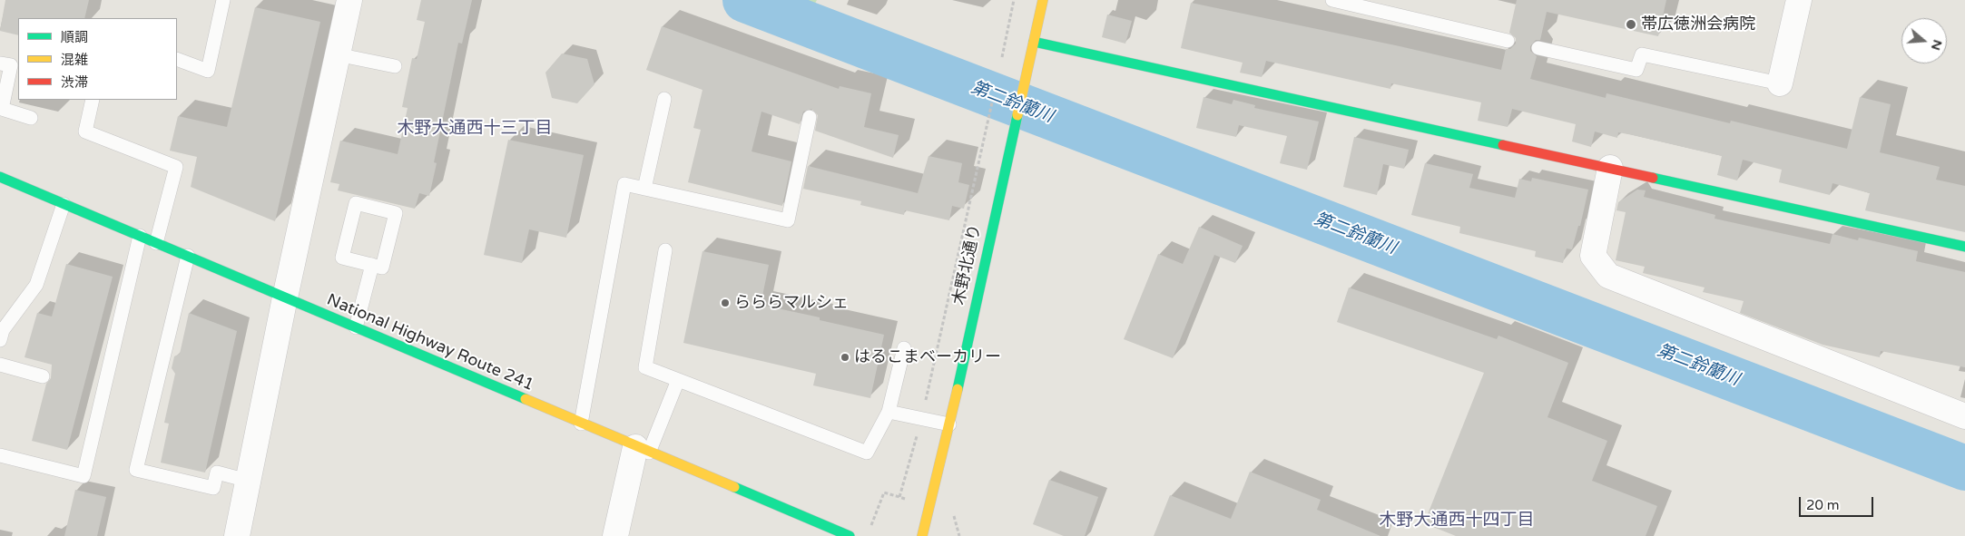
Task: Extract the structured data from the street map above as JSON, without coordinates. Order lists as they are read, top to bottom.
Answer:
{
  "streets": {
    "main road": ["木野北通り", "National Highway Route 241"]
  },
  "districts": ["木野大通西十三丁目", "木野大通西十四丁目"],
  "water": ["第二鈴蘭川"],
  "places": ["帯広徳洲会病院", "らららマルシェ", "はるこまベーカリー"],
  "legend": ["順調", "混雑", "渋滞"],
  "scale_bar": "20 m",
  "north": "right"
}
